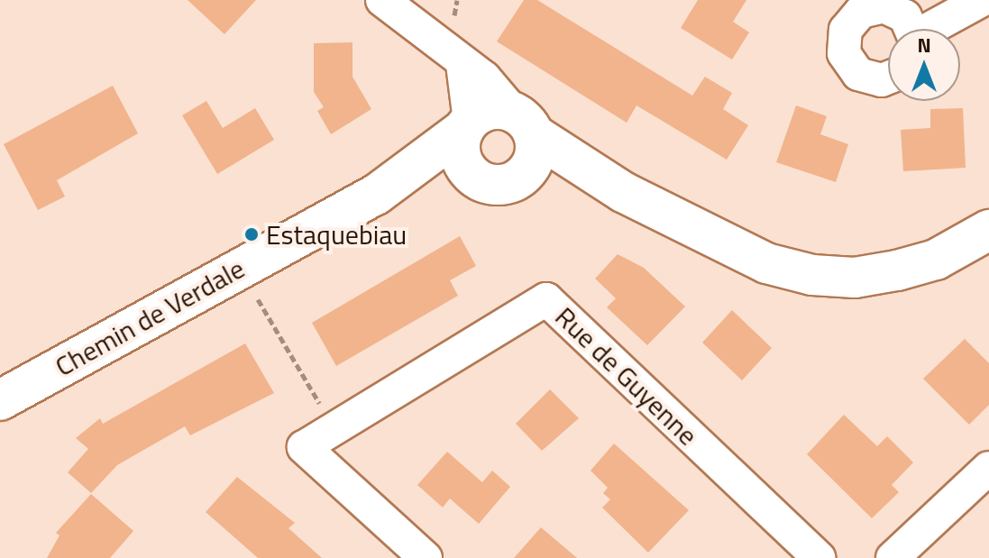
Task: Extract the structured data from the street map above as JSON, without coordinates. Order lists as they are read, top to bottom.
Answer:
{
  "streets": {
    "street": ["Chemin de Verdale", "Rue de Guyenne"]
  },
  "places": ["Estaquebiau"],
  "north": "top"
}
